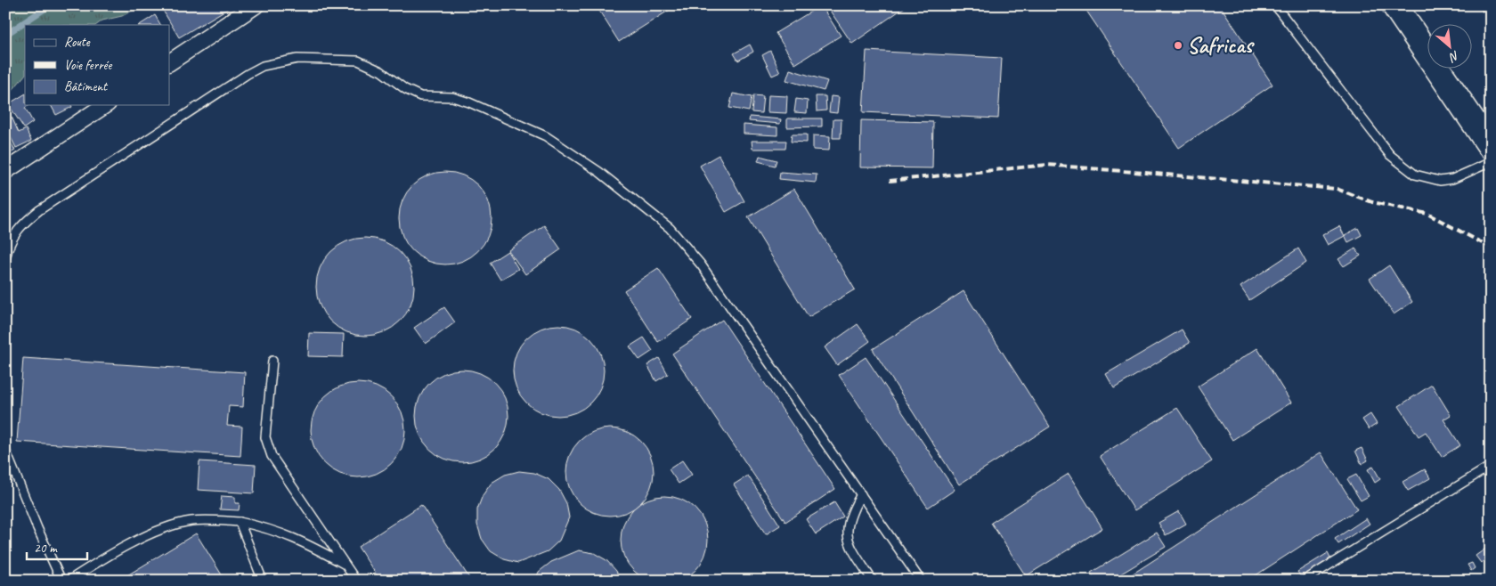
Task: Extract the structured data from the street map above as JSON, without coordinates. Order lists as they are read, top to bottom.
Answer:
{
  "places": ["Safricas"],
  "legend": ["Route", "Voie ferrée", "Bâtiment"],
  "scale_bar": "20 m",
  "north": "bottom right"
}
